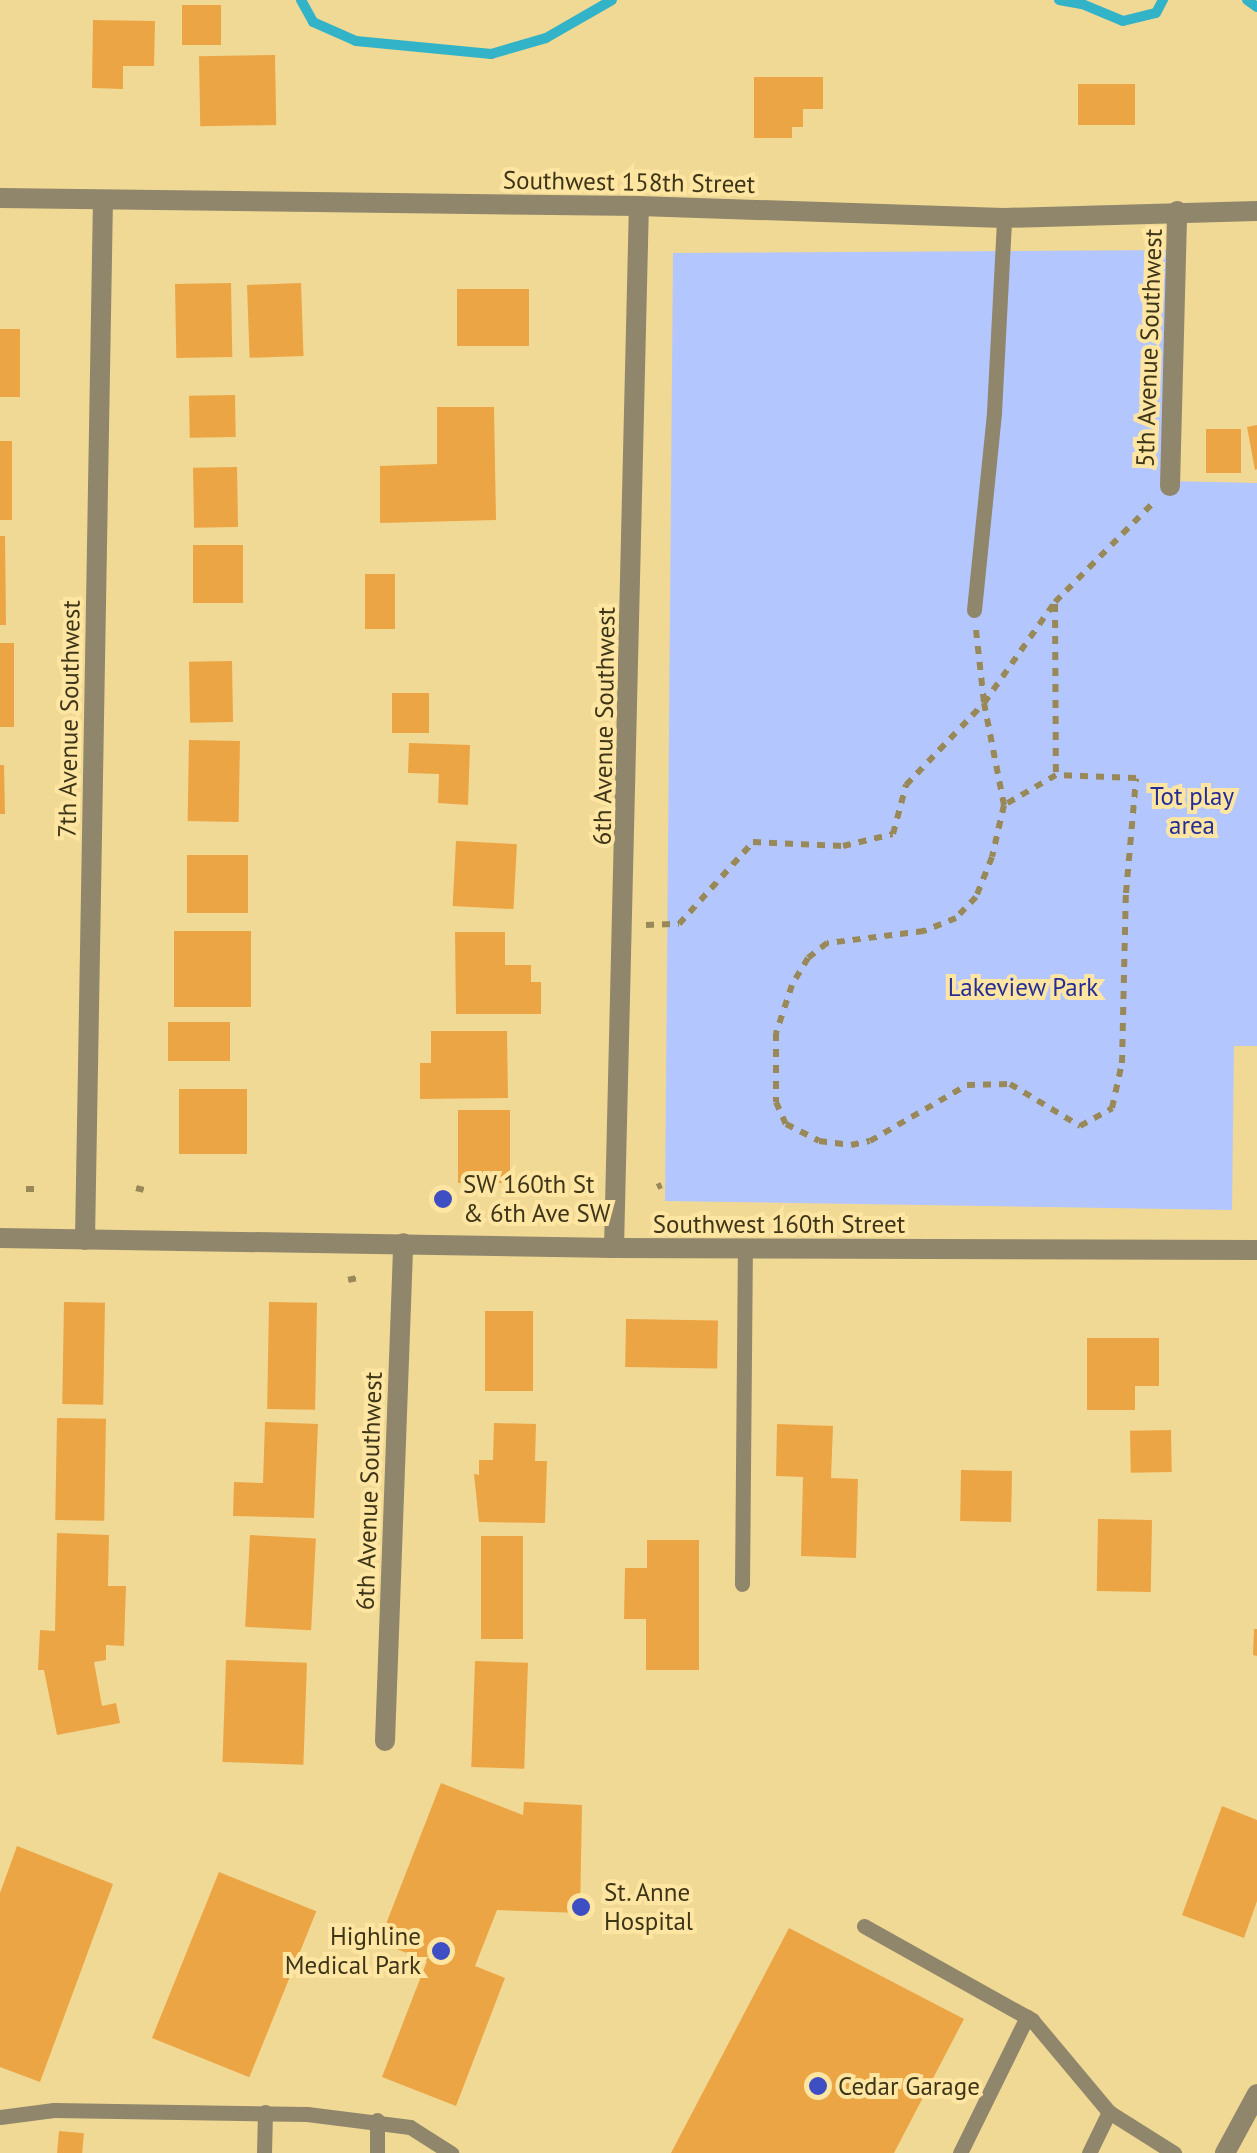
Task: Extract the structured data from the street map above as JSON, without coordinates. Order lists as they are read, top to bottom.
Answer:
{
  "streets": {
    "street": [
      "Southwest 158th Street",
      "5th Avenue Southwest",
      "7th Avenue Southwest",
      "6th Avenue Southwest",
      "Southwest 160th Street"
    ]
  },
  "crossings": [
    ["Southwest 158th Street", "5th Avenue Southwest"],
    ["Southwest 158th Street", "7th Avenue Southwest"],
    ["Southwest 158th Street", "6th Avenue Southwest"],
    ["7th Avenue Southwest", "Southwest 160th Street"],
    ["6th Avenue Southwest", "Southwest 160th Street"]
  ],
  "parks": ["Tot play area", "Lakeview Park"],
  "places": [
    "SW 160th St & 6th Ave SW",
    "St. Anne Hospital",
    "Highline Medical Park",
    "Cedar Garage"
  ]
}
